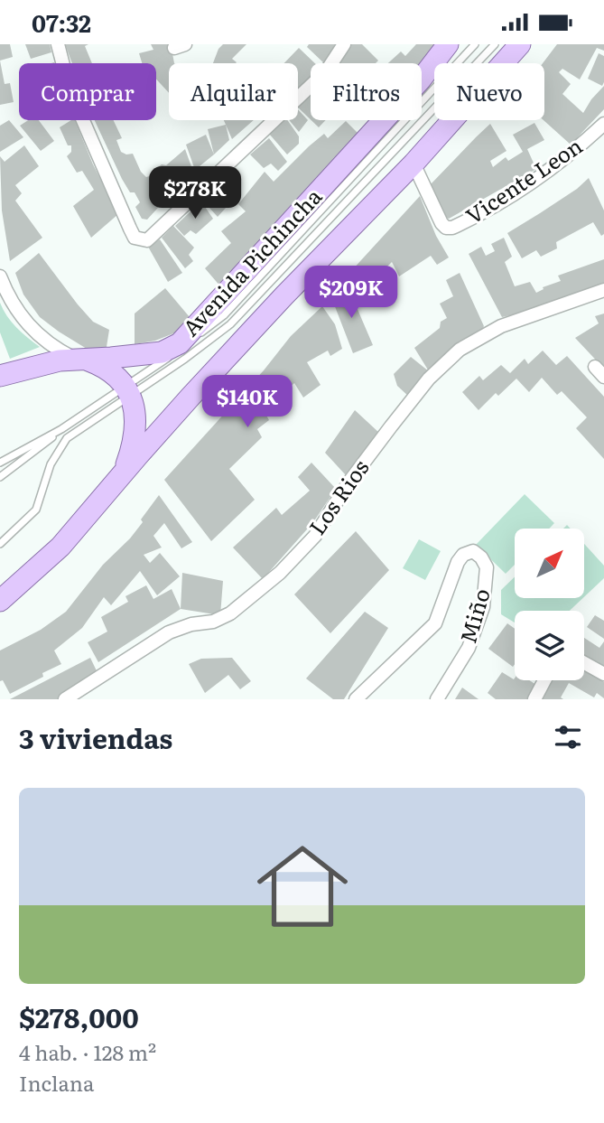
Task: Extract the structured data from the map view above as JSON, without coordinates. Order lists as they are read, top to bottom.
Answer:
{
  "streets": {
    "main road": ["Avenida Pichincha"],
    "street": ["Vicente Leon", "Los Rios", "Miño"]
  },
  "crossings": [
    ["Vicente Leon", "Avenida Pichincha"]
  ],
  "north": "top right",
  "page": {
    "status": "07:32",
    "chip": [
      "Comprar",
      "Alquilar",
      "Filtros",
      "Nuevo"
    ],
    "price": ["$278K", "$209K", "$140K"],
    "heading": "3 viviendas",
    "list": [
      {
        "name": "$278,000",
        "note": "4 hab. · 128 m² · Inclana"
      }
    ]
  }
}
